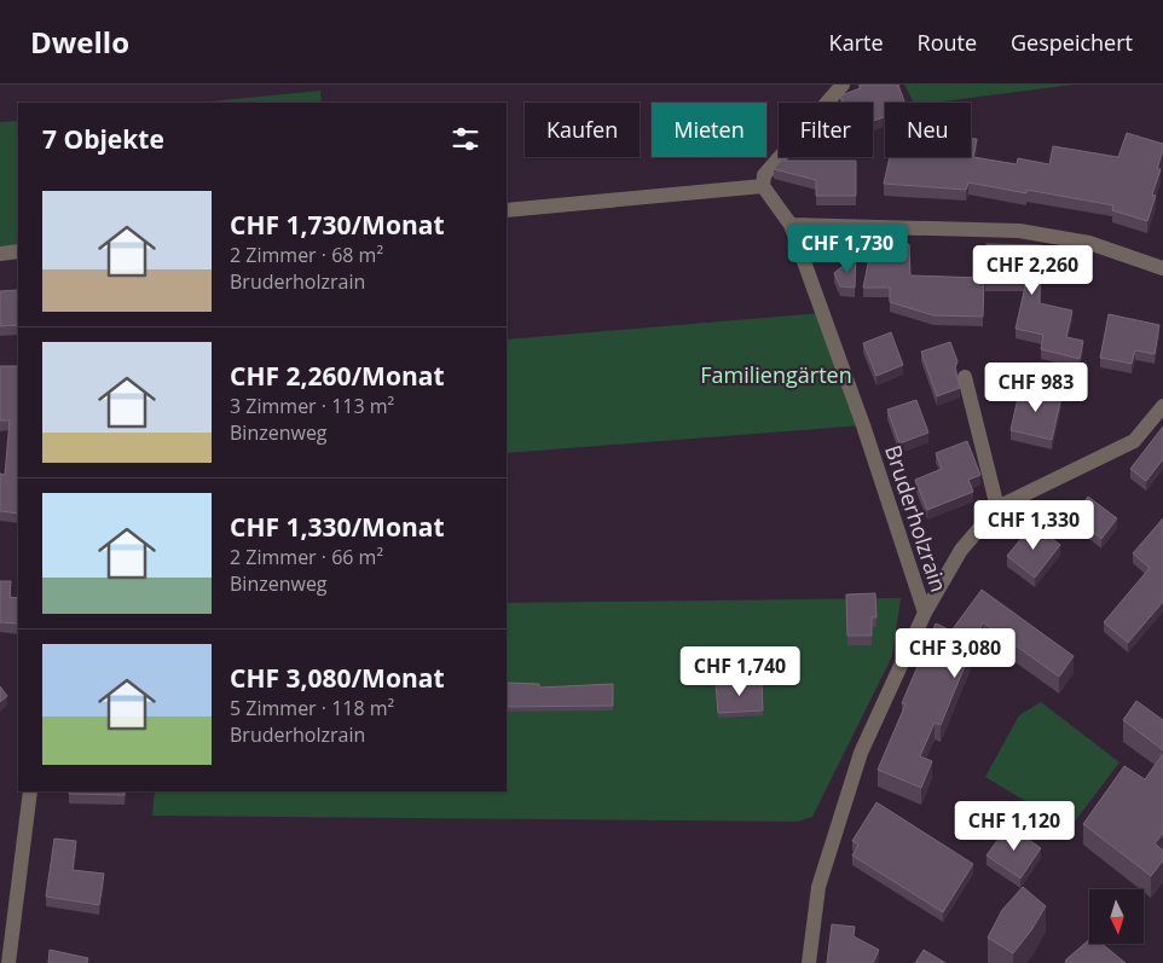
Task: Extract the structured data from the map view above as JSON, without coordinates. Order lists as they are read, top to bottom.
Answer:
{
  "streets": {
    "street": ["Bruderholzrain"]
  },
  "parks": ["Familiengärten"],
  "north": "bottom",
  "page": {
    "header": "Dwello",
    "nav": ["Karte", "Route", "Gespeichert"],
    "chip": [
      "Kaufen",
      "Mieten",
      "Filter",
      "Neu"
    ],
    "heading": "7 Objekte",
    "list": [
      {
        "name": "CHF 1,730/Monat",
        "note": "2 Zimmer · 68 m² · Bruderholzrain"
      },
      {
        "name": "CHF 2,260/Monat",
        "note": "3 Zimmer · 113 m² · Binzenweg"
      },
      {
        "name": "CHF 1,330/Monat",
        "note": "2 Zimmer · 66 m² · Binzenweg"
      },
      {
        "name": "CHF 3,080/Monat",
        "note": "5 Zimmer · 118 m² · Bruderholzrain"
      }
    ],
    "price": [
      "CHF 1,730",
      "CHF 2,260",
      "CHF 983",
      "CHF 1,330",
      "CHF 3,080",
      "CHF 1,740",
      "CHF 1,120"
    ]
  }
}
